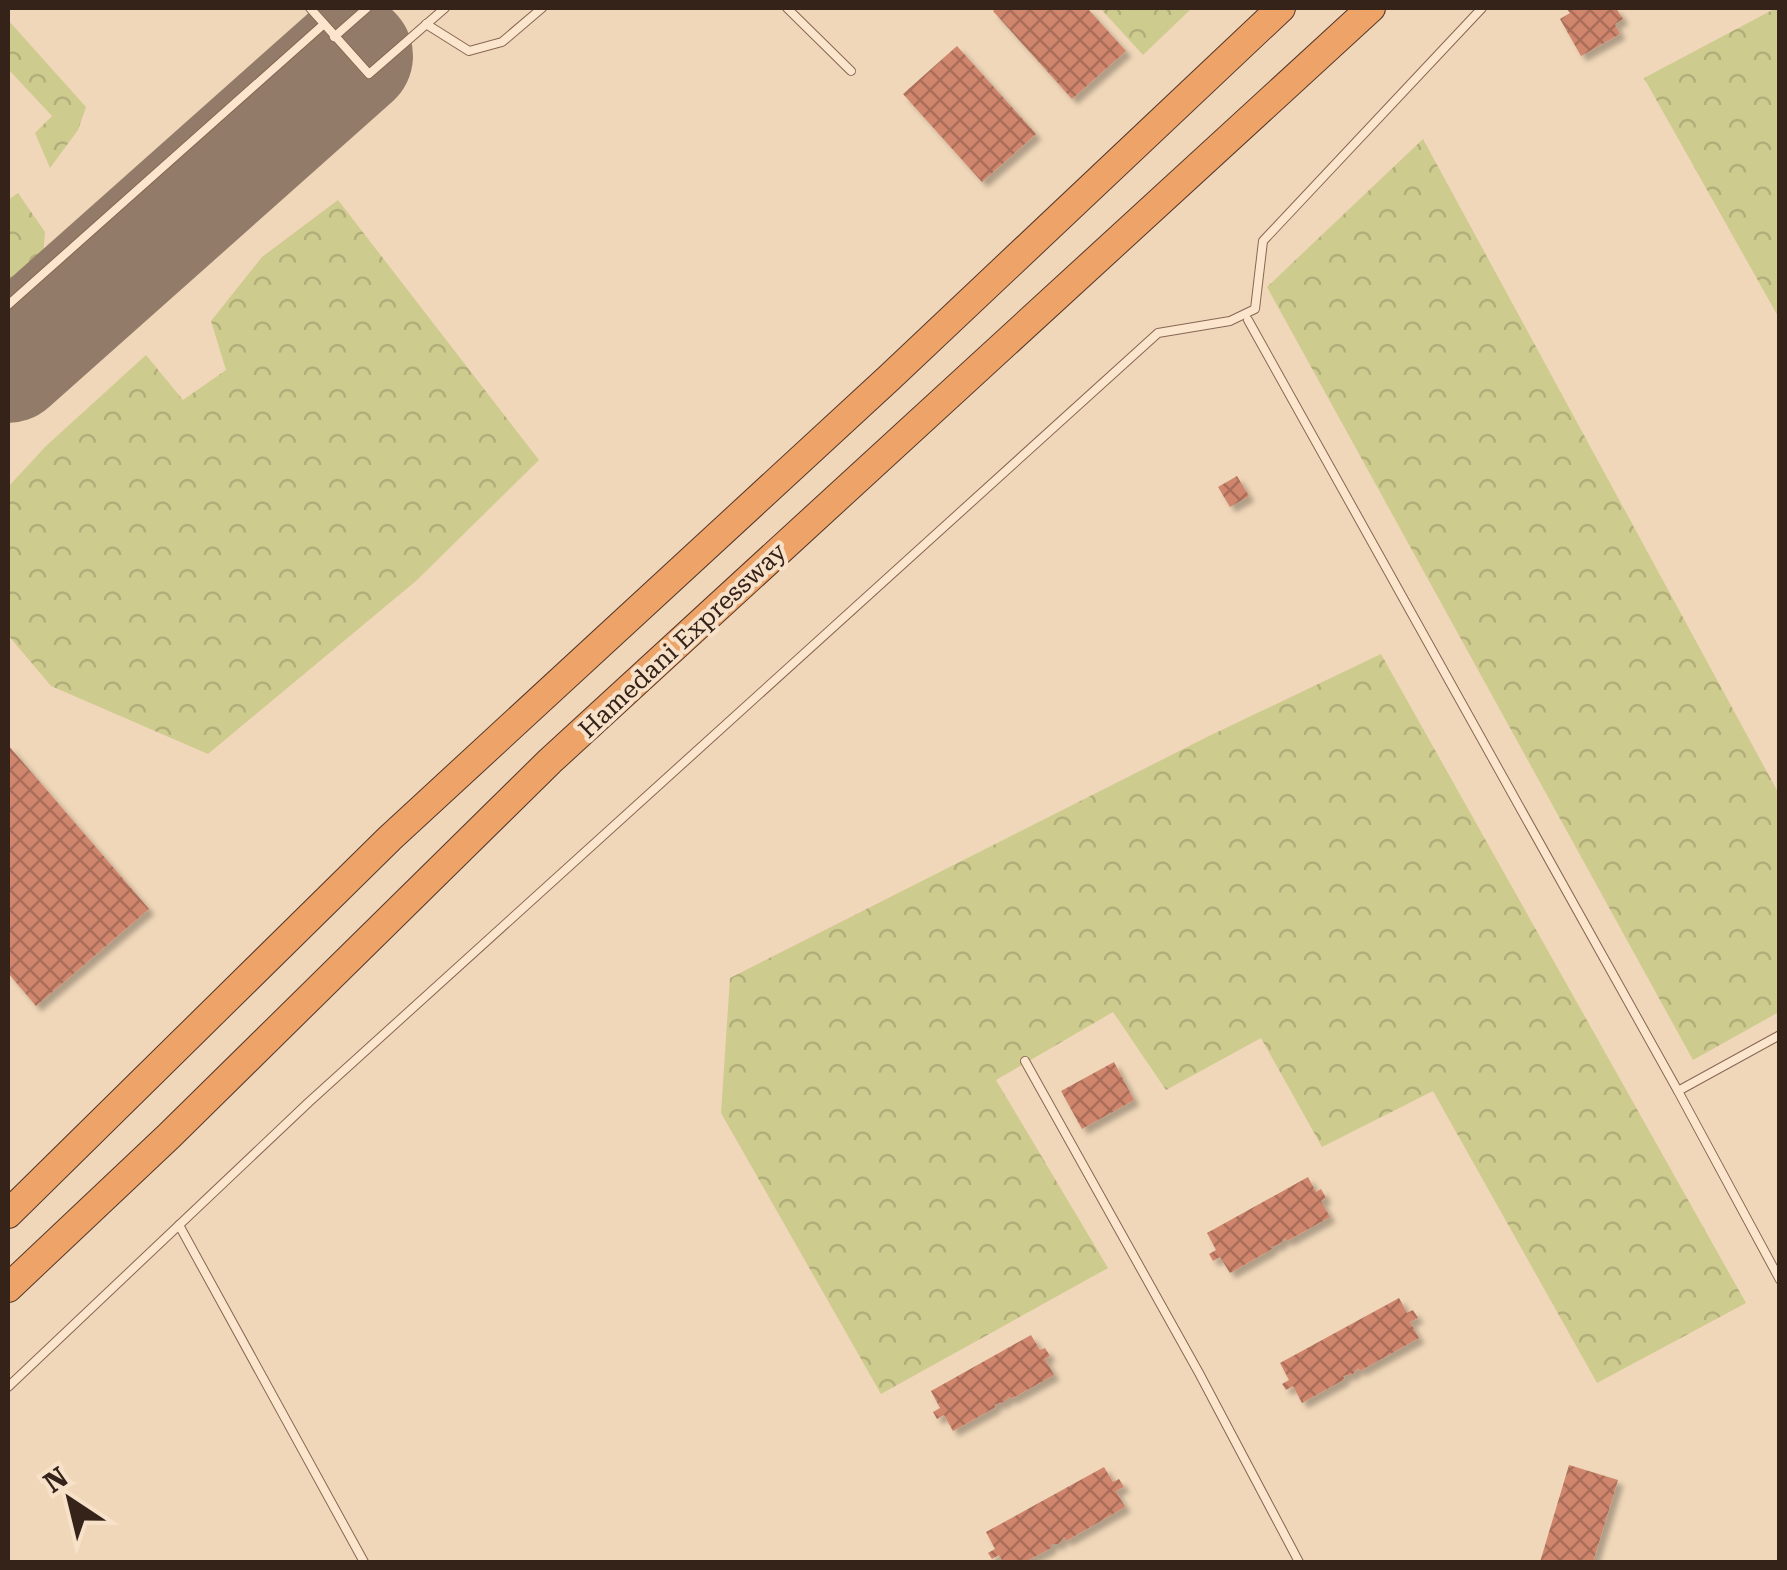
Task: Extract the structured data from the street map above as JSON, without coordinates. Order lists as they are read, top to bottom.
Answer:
{
  "streets": {
    "highway": ["Hamedani Expressway"]
  },
  "north": "top left"
}
